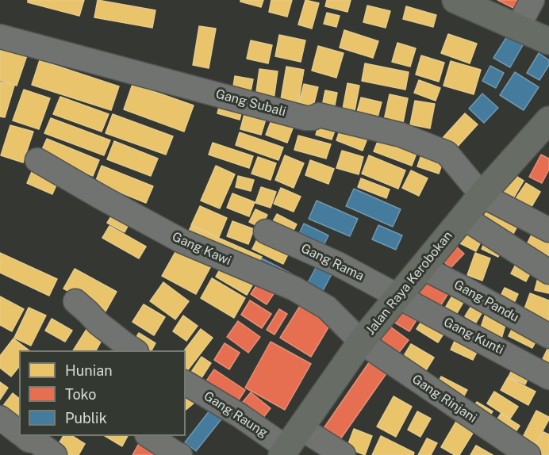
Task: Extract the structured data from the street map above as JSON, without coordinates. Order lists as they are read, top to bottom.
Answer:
{
  "streets": {
    "main road": ["Jalan Raya Kerobokan"],
    "street": [
      "Gang Subali",
      "Gang Kawi",
      "Gang Rama",
      "Gang Pandu",
      "Gang Kunti",
      "Gang Rinjani",
      "Gang Raung"
    ]
  },
  "crossings": [
    ["Gang Subali", "Jalan Raya Kerobokan"],
    ["Gang Kawi", "Jalan Raya Kerobokan"],
    ["Gang Kawi", "Gang Rinjani"],
    ["Gang Rama", "Jalan Raya Kerobokan"],
    ["Gang Rama", "Gang Kunti"],
    ["Jalan Raya Kerobokan", "Gang Pandu"],
    ["Jalan Raya Kerobokan", "Gang Kunti"],
    ["Jalan Raya Kerobokan", "Gang Rinjani"],
    ["Jalan Raya Kerobokan", "Gang Raung"]
  ],
  "legend": ["Hunian", "Toko", "Publik"]
}
